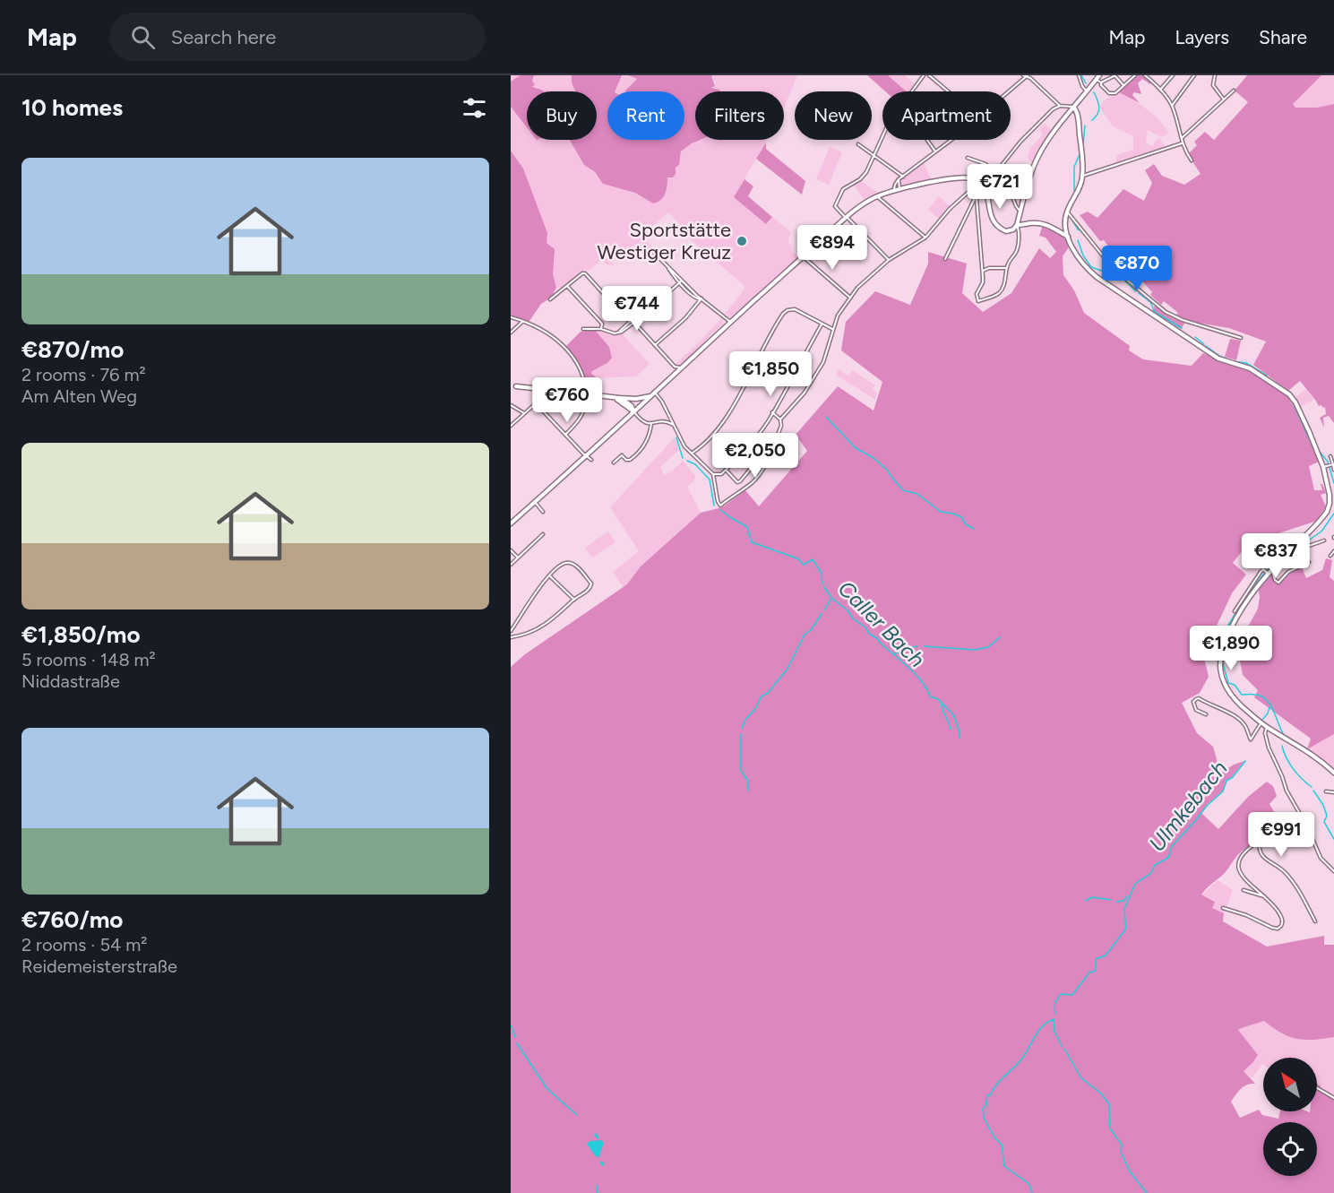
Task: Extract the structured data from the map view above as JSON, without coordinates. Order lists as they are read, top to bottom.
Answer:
{
  "water": ["Caller Bach", "Ulmkebach"],
  "places": ["Sportstätte Westiger Kreuz"],
  "north": "top left",
  "page": {
    "header": "Map",
    "search": "Search here",
    "nav": ["Map", "Layers", "Share"],
    "heading": "10 homes",
    "chip": [
      "Buy",
      "Rent",
      "Filters",
      "New",
      "Apartment"
    ],
    "list": [
      {
        "name": "€870/mo",
        "note": "2 rooms · 76 m² · Am Alten Weg"
      },
      {
        "name": "€1,850/mo",
        "note": "5 rooms · 148 m² · Niddastraße"
      },
      {
        "name": "€760/mo",
        "note": "2 rooms · 54 m² · Reidemeisterstraße"
      }
    ],
    "price": [
      "€721",
      "€894",
      "€870",
      "€744",
      "€1,850",
      "€760",
      "€2,050",
      "€837",
      "€1,890",
      "€991"
    ]
  }
}
